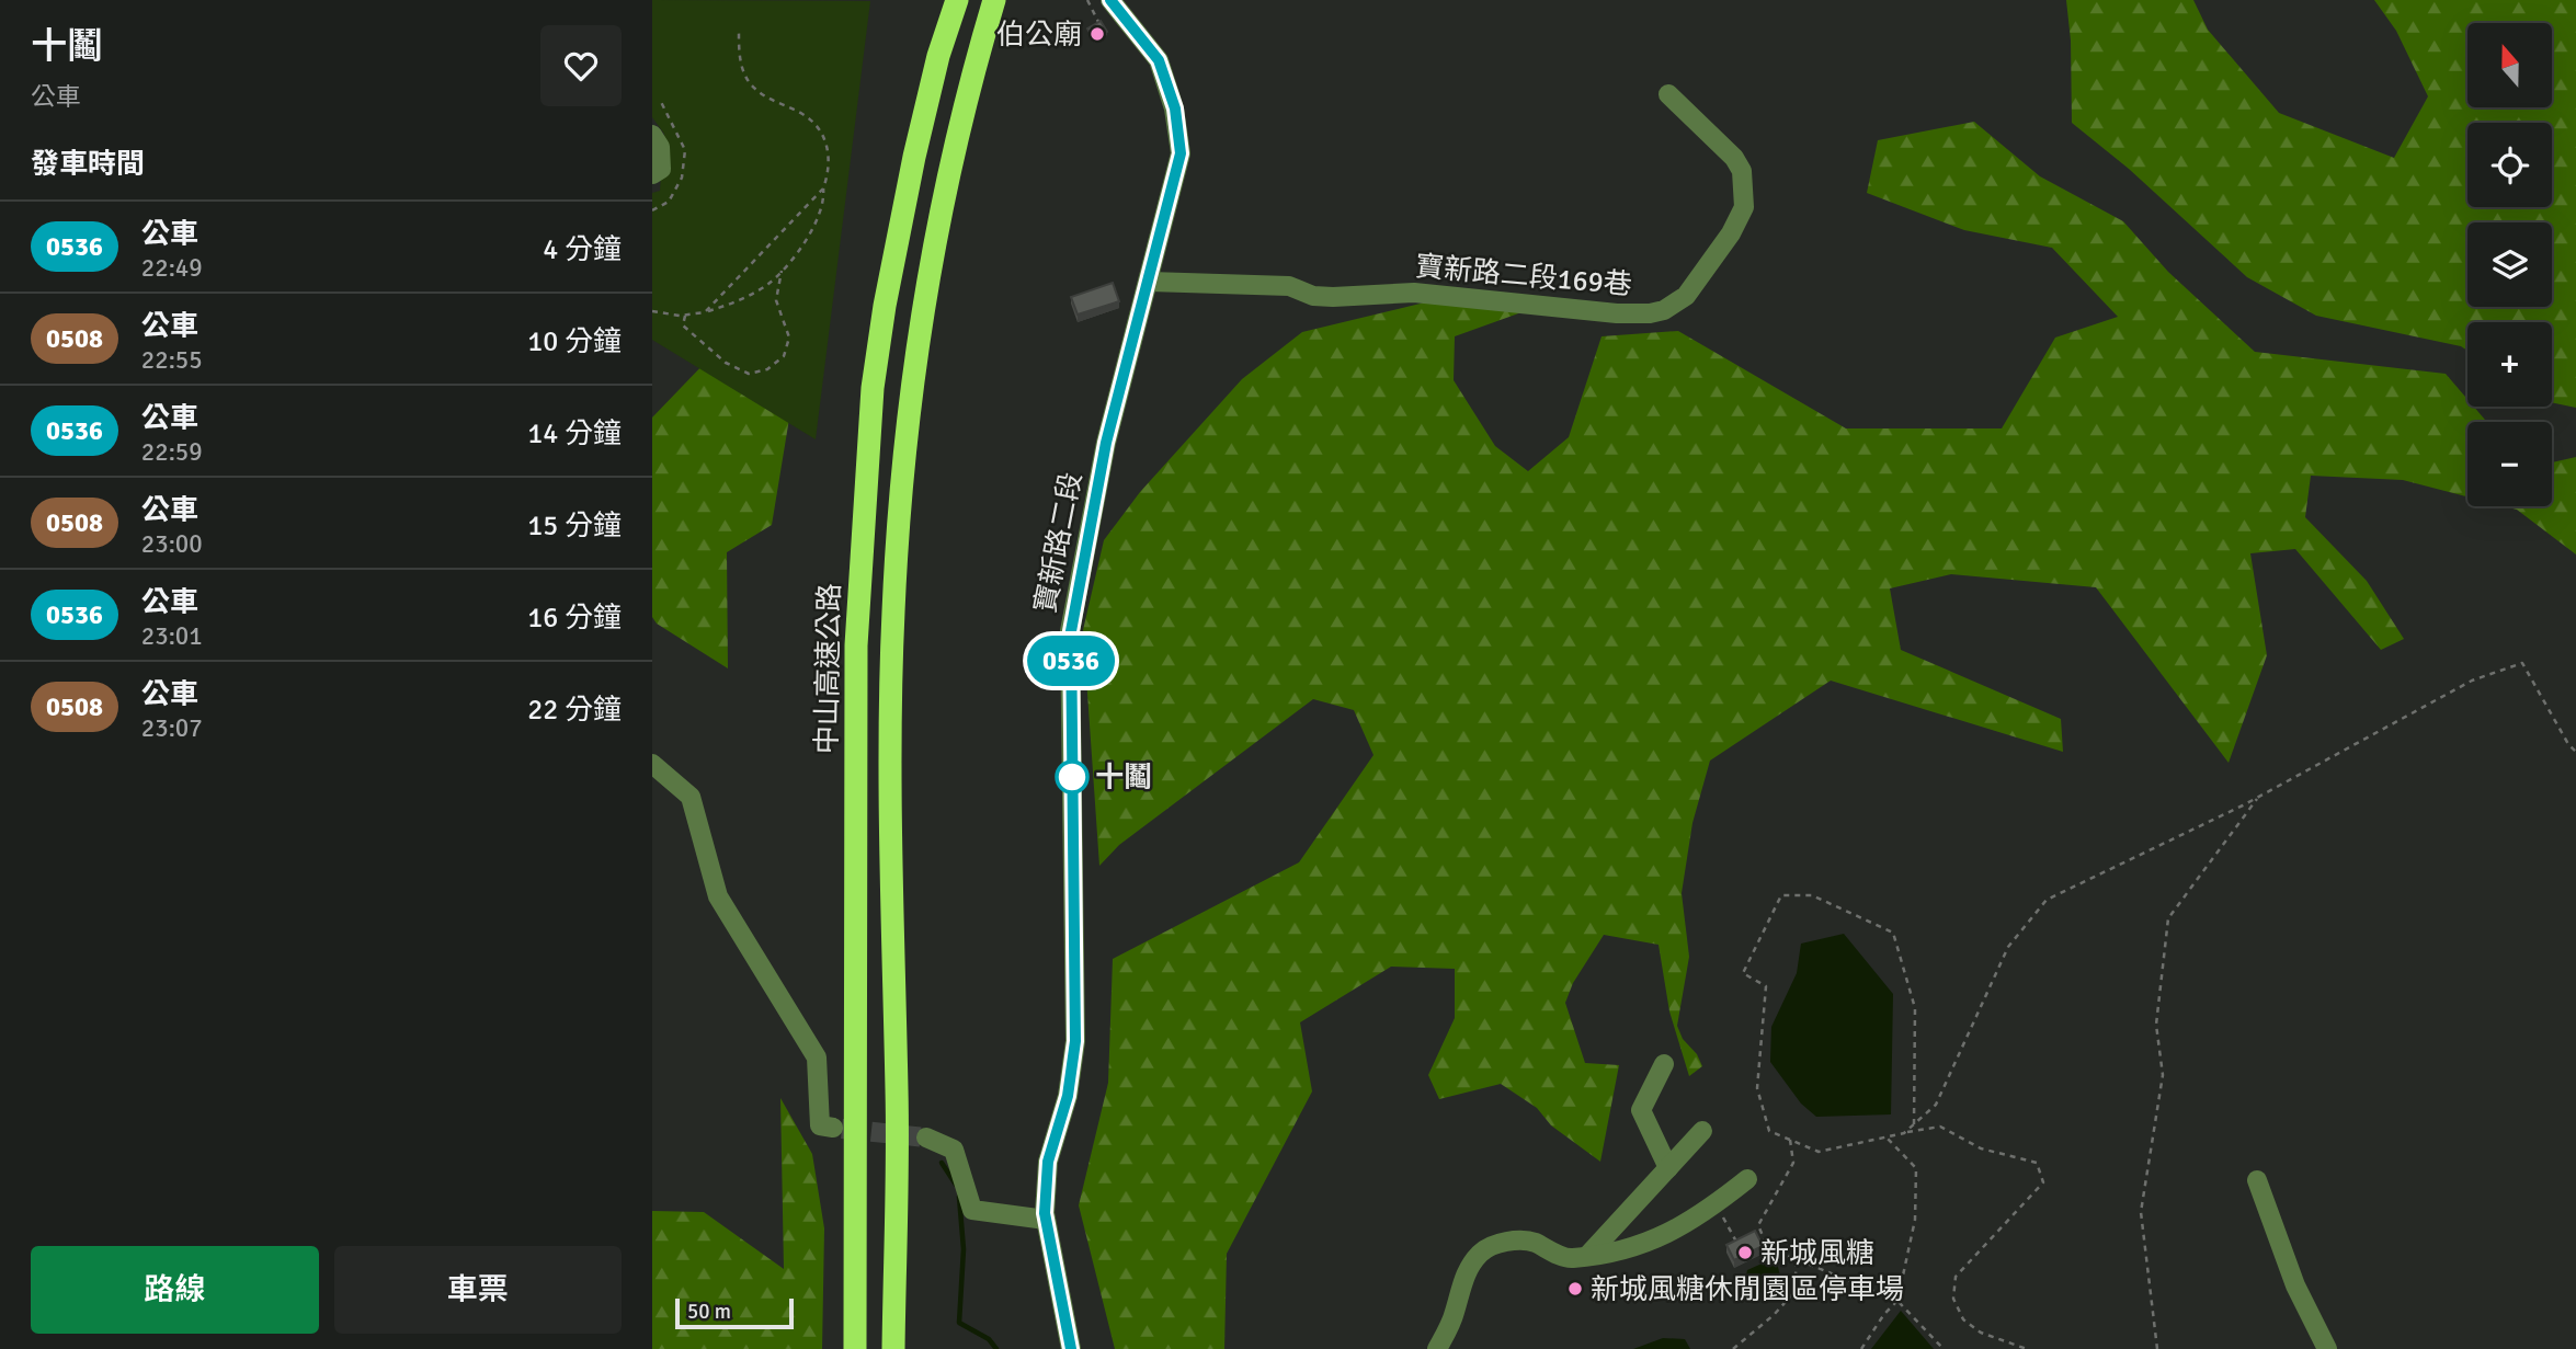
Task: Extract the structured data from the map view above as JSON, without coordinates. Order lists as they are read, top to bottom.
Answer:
{
  "streets": {
    "highway": ["中山高速公路"],
    "street": ["寶新路二段169巷", "寶新路二段"]
  },
  "crossings": [
    ["寶新路二段169巷", "寶新路二段"]
  ],
  "places": [
    "伯公廟",
    "十鬮",
    "新城風糖",
    "新城風糖休閒園區停車場"
  ],
  "lines": ["bus line 0536"],
  "scale_bar": "50 m",
  "north": "top",
  "page": {
    "heading": [
      ["十鬮", "公車"],
      "發車時間"
    ],
    "on_map": "0536",
    "map_buttons": ["+", "−"],
    "list": [
      {
        "mark": "0536",
        "name": "公車",
        "note": "22:49",
        "value": "4 分鐘"
      },
      {
        "mark": "0508",
        "name": "公車",
        "note": "22:55",
        "value": "10 分鐘"
      },
      {
        "mark": "0536",
        "name": "公車",
        "note": "22:59",
        "value": "14 分鐘"
      },
      {
        "mark": "0508",
        "name": "公車",
        "note": "23:00",
        "value": "15 分鐘"
      },
      {
        "mark": "0536",
        "name": "公車",
        "note": "23:01",
        "value": "16 分鐘"
      },
      {
        "mark": "0508",
        "name": "公車",
        "note": "23:07",
        "value": "22 分鐘"
      }
    ],
    "buttons": ["路線", "車票"],
    "scale": "50 m"
  }
}
